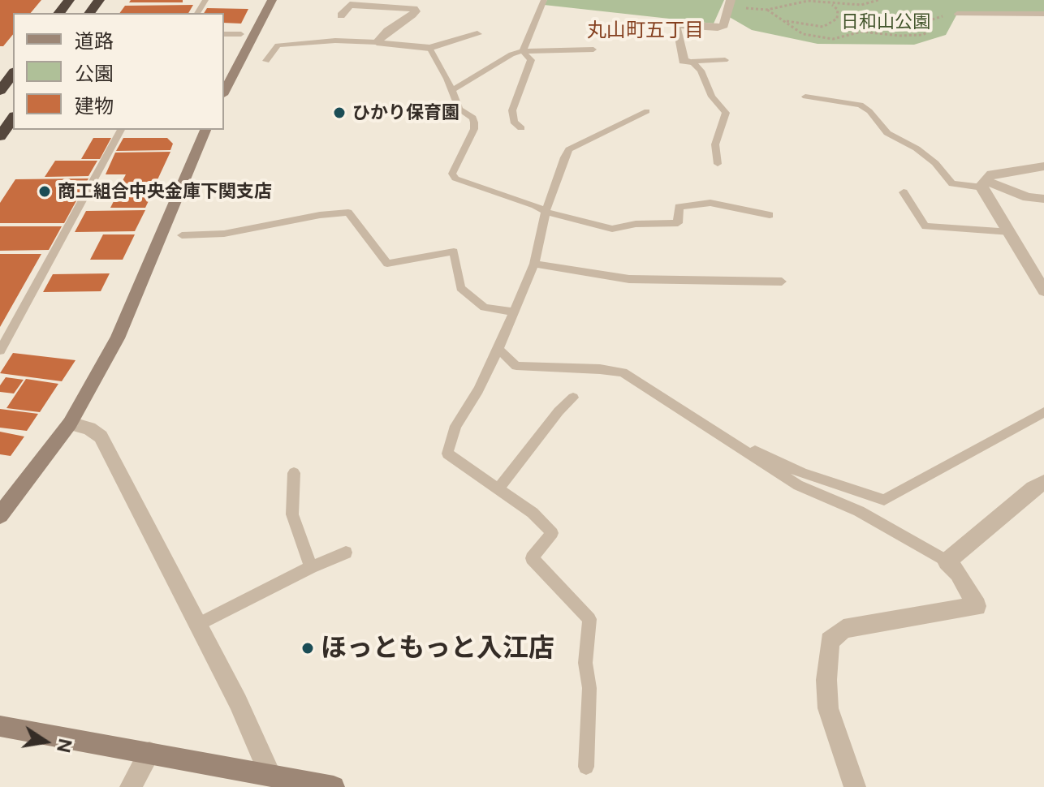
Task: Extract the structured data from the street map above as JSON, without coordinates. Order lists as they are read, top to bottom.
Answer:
{
  "districts": ["丸山町五丁目"],
  "parks": ["日和山公園"],
  "places": ["ひかり保育園", "商工組合中央金庫下関支店", "ほっともっと入江店"],
  "legend": ["道路", "公園", "建物"],
  "north": "right"
}
